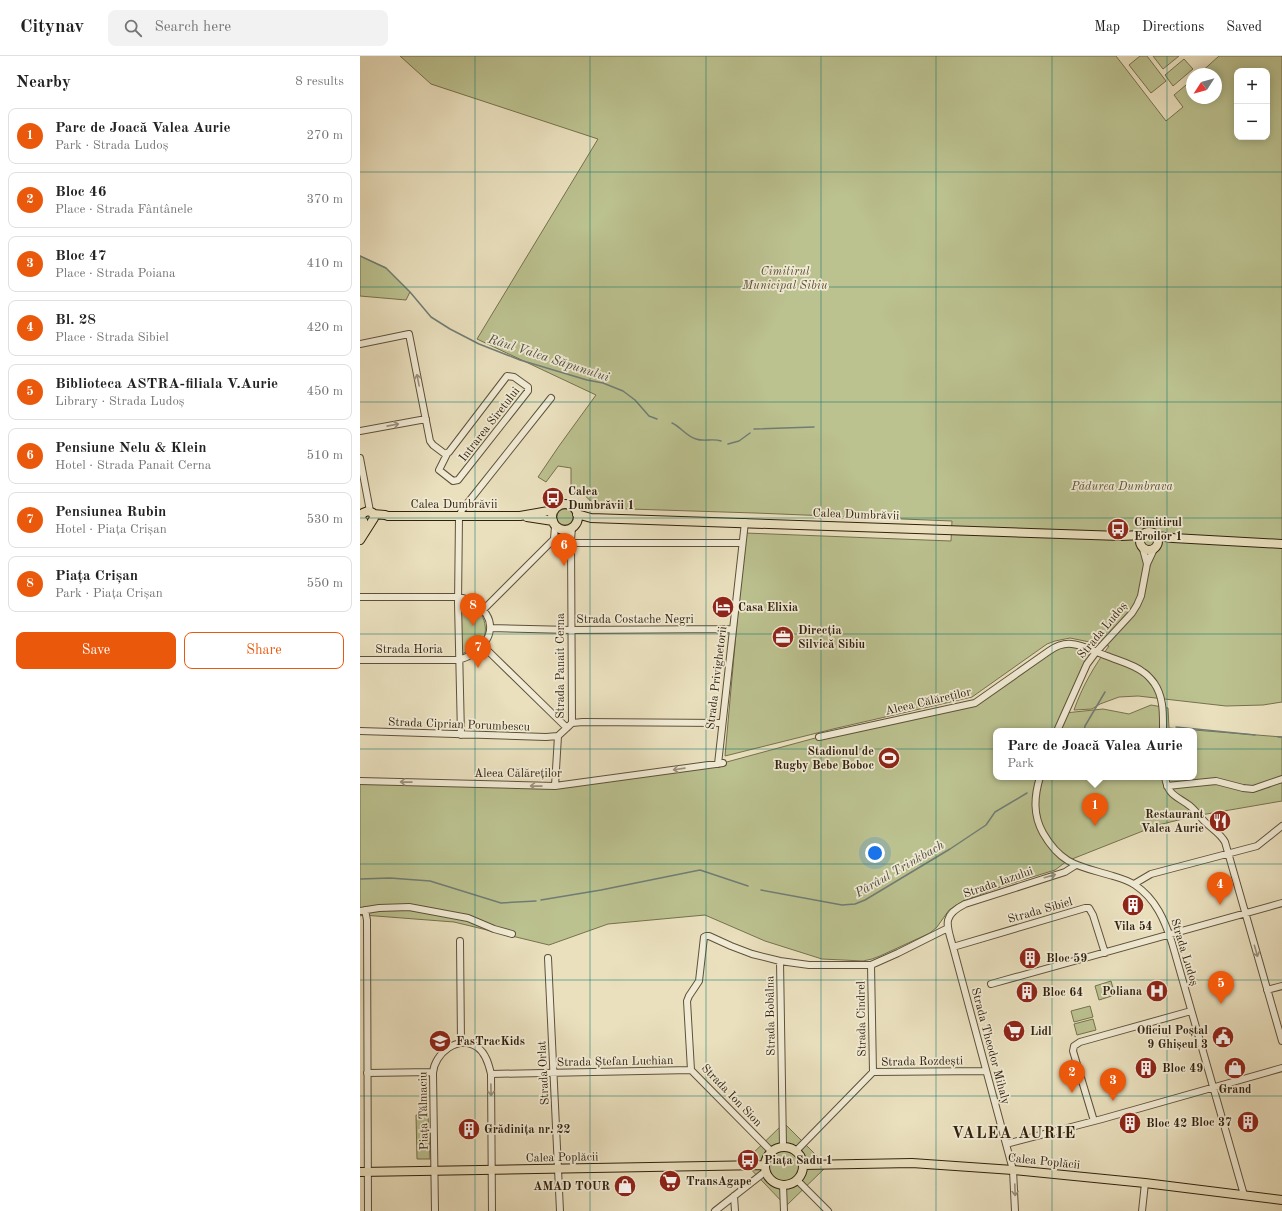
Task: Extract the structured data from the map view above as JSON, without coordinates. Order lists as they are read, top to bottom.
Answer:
{
  "streets": {
    "main road": ["Calea Dumbrăvii", "Calea Poplăcii"],
    "street": [
      "Intrarea Siretului",
      "Strada Costache Negri",
      "Strada Ludoș",
      "Strada Horia",
      "Strada Panait Cerna",
      "Strada Privighetorii",
      "Aleea Călăreților",
      "Strada Ciprian Porumbescu",
      "Strada Iazului",
      "Strada Sibiel",
      "Strada Bobâlna",
      "Strada Cindrel",
      "Strada Theodor Mihaly",
      "Strada Ștefan Luchian",
      "Strada Rozdești",
      "Strada Orlat",
      "Strada Ion Sion",
      "Piața Tălmaciu"
    ]
  },
  "crossings": [
    ["Calea Dumbrăvii", "Strada Ludoș"],
    ["Calea Dumbrăvii", "Strada Panait Cerna"],
    ["Calea Dumbrăvii", "Strada Privighetorii"],
    ["Strada Costache Negri", "Strada Panait Cerna"],
    ["Strada Costache Negri", "Strada Privighetorii"],
    ["Strada Ludoș", "Aleea Călăreților"],
    ["Strada Ludoș", "Strada Iazului"],
    ["Strada Ludoș", "Calea Poplăcii"],
    ["Strada Panait Cerna", "Aleea Călăreților"],
    ["Strada Panait Cerna", "Strada Ciprian Porumbescu"],
    ["Strada Privighetorii", "Aleea Călăreților"],
    ["Strada Iazului", "Strada Theodor Mihaly"],
    ["Strada Sibiel", "Strada Theodor Mihaly"],
    ["Strada Bobâlna", "Strada Rozdești"],
    ["Strada Bobâlna", "Strada Ion Sion"],
    ["Strada Bobâlna", "Calea Poplăcii"],
    ["Strada Cindrel", "Strada Rozdești"],
    ["Strada Theodor Mihaly", "Strada Rozdești"],
    ["Strada Theodor Mihaly", "Calea Poplăcii"],
    ["Strada Ștefan Luchian", "Strada Orlat"],
    ["Strada Ștefan Luchian", "Strada Ion Sion"],
    ["Strada Rozdești", "Strada Ion Sion"],
    ["Strada Rozdești", "Calea Poplăcii"],
    ["Strada Orlat", "Calea Poplăcii"],
    ["Strada Ion Sion", "Calea Poplăcii"],
    ["Piața Tălmaciu", "Calea Poplăcii"]
  ],
  "one_way": ["Aleea Călăreților", "Strada Iazului"],
  "districts": ["VALEA AURIE"],
  "water": ["Râul Valea Săpunului", "Pârâul Trinkbach"],
  "parks": ["Cimitirul Municipal Sibiu", "Pădurea Dumbrava"],
  "places": {
    "bus stop": ["Calea Dumbrăvii 1", "Cimitirul Eroilor 1", "Piața Sadu 1"],
    "hotel": ["Casa Elixia"],
    "office": ["Direcția Silvică Sibiu"],
    "sports": ["Stadionul de Rugby Bebe Boboc"],
    "restaurant": ["Restaurant Valea Aurie"],
    "building": [
      "Vila 54",
      "Bloc 59",
      "Bloc 64",
      "Bloc 49",
      "Bloc 37",
      "Bloc 42",
      "Grădinița nr. 22"
    ],
    "hospital": ["Poliana"],
    "supermarket": ["Lidl", "TransAgape"],
    "public building": ["Oficiul Poștal 9 Ghișeul 3"],
    "school or university": ["FasTracKids"],
    "shop": ["Grand", "AMAD TOUR"]
  },
  "north": "bottom left",
  "page": {
    "header": "Citynav",
    "search": "Search here",
    "nav": ["Map", "Directions", "Saved"],
    "heading": ["Nearby", "8 results"],
    "map_buttons": ["+", "−"],
    "list": [
      {
        "mark": "1",
        "name": "Parc de Joacă Valea Aurie",
        "note": "Park · Strada Ludoș",
        "value": "270 m"
      },
      {
        "mark": "2",
        "name": "Bloc 46",
        "note": "Place · Strada Fântânele",
        "value": "370 m"
      },
      {
        "mark": "3",
        "name": "Bloc 47",
        "note": "Place · Strada Poiana",
        "value": "410 m"
      },
      {
        "mark": "4",
        "name": "Bl. 28",
        "note": "Place · Strada Sibiel",
        "value": "420 m"
      },
      {
        "mark": "5",
        "name": "Biblioteca ASTRA-filiala V.Aurie",
        "note": "Library · Strada Ludoș",
        "value": "450 m"
      },
      {
        "mark": "6",
        "name": "Pensiune Nelu & Klein",
        "note": "Hotel · Strada Panait Cerna",
        "value": "510 m"
      },
      {
        "mark": "7",
        "name": "Pensiunea Rubin",
        "note": "Hotel · Piața Crișan",
        "value": "530 m"
      },
      {
        "mark": "8",
        "name": "Piața Crișan",
        "note": "Park · Piața Crișan",
        "value": "550 m"
      }
    ],
    "pins": [
      "6",
      "8",
      "7",
      "1",
      "4",
      "5",
      "2",
      "3"
    ],
    "buttons": ["Save", "Share"],
    "popup": ["Parc de Joacă Valea Aurie", "Park"]
  }
}
